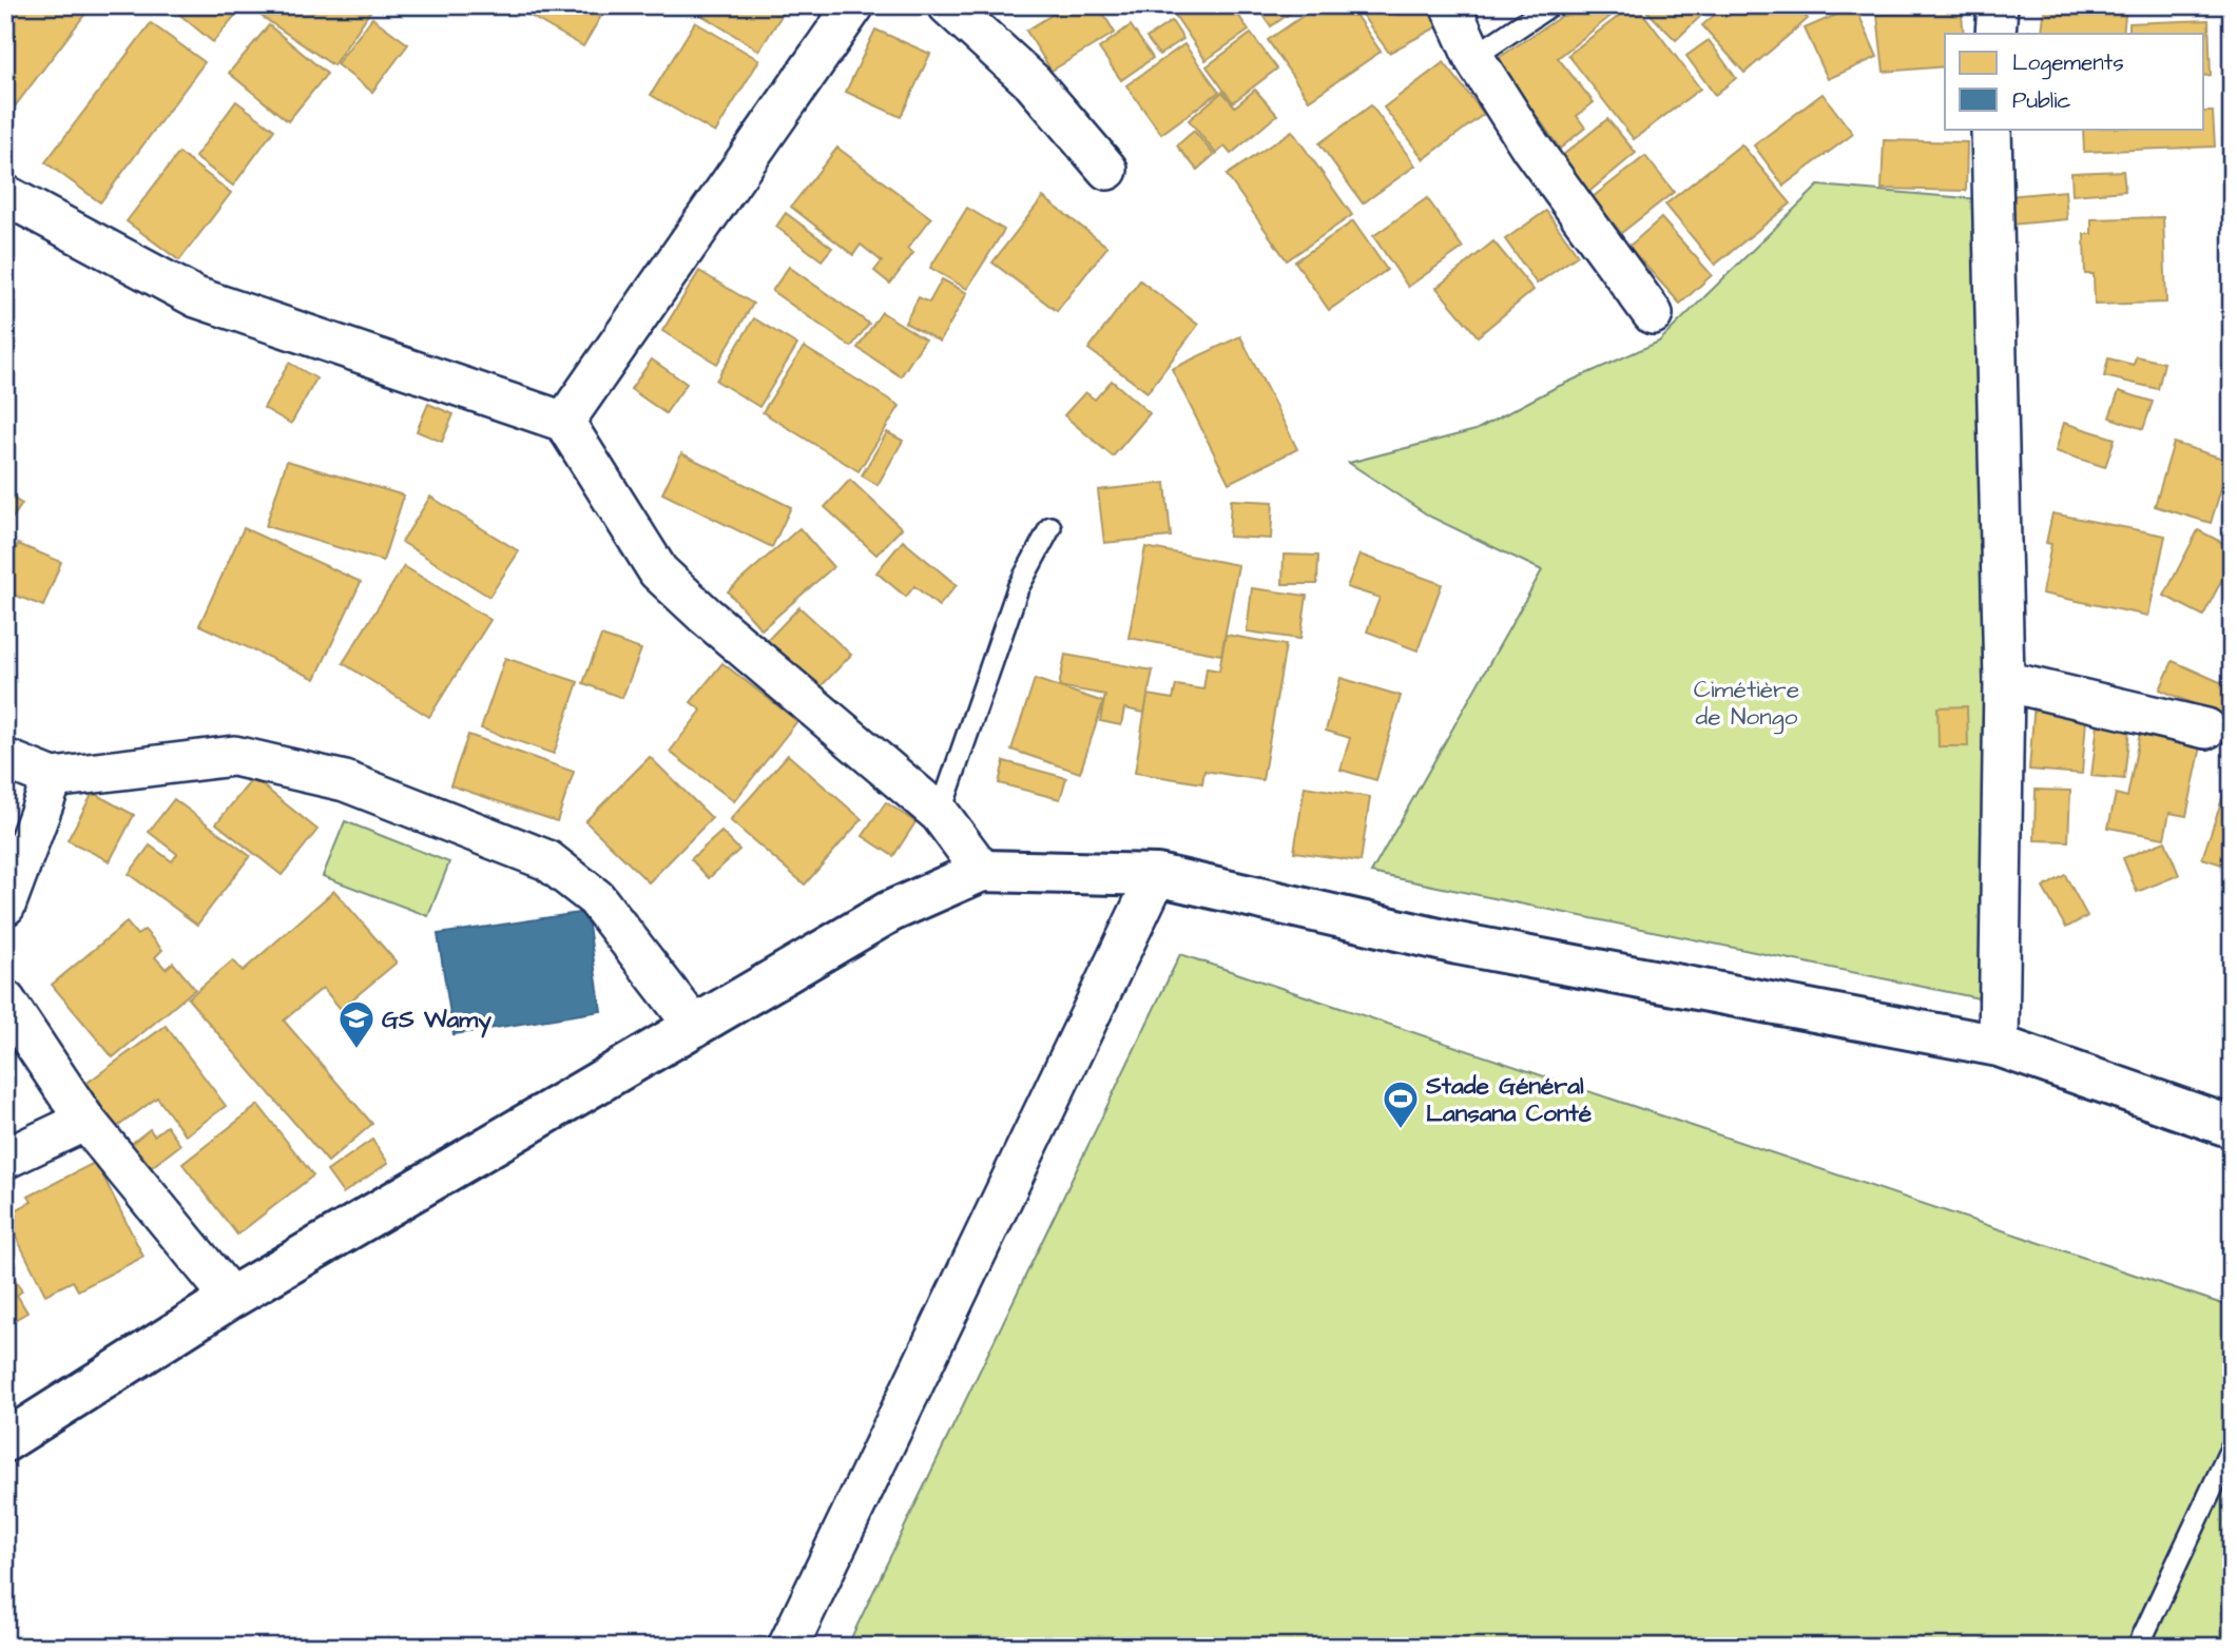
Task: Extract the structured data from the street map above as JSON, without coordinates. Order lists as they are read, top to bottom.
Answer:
{
  "parks": ["Cimétière de Nongo"],
  "places": {
    "school or university": ["GS Wamy"],
    "sports": ["Stade Général Lansana Conté"]
  },
  "legend": ["Logements", "Public"]
}
